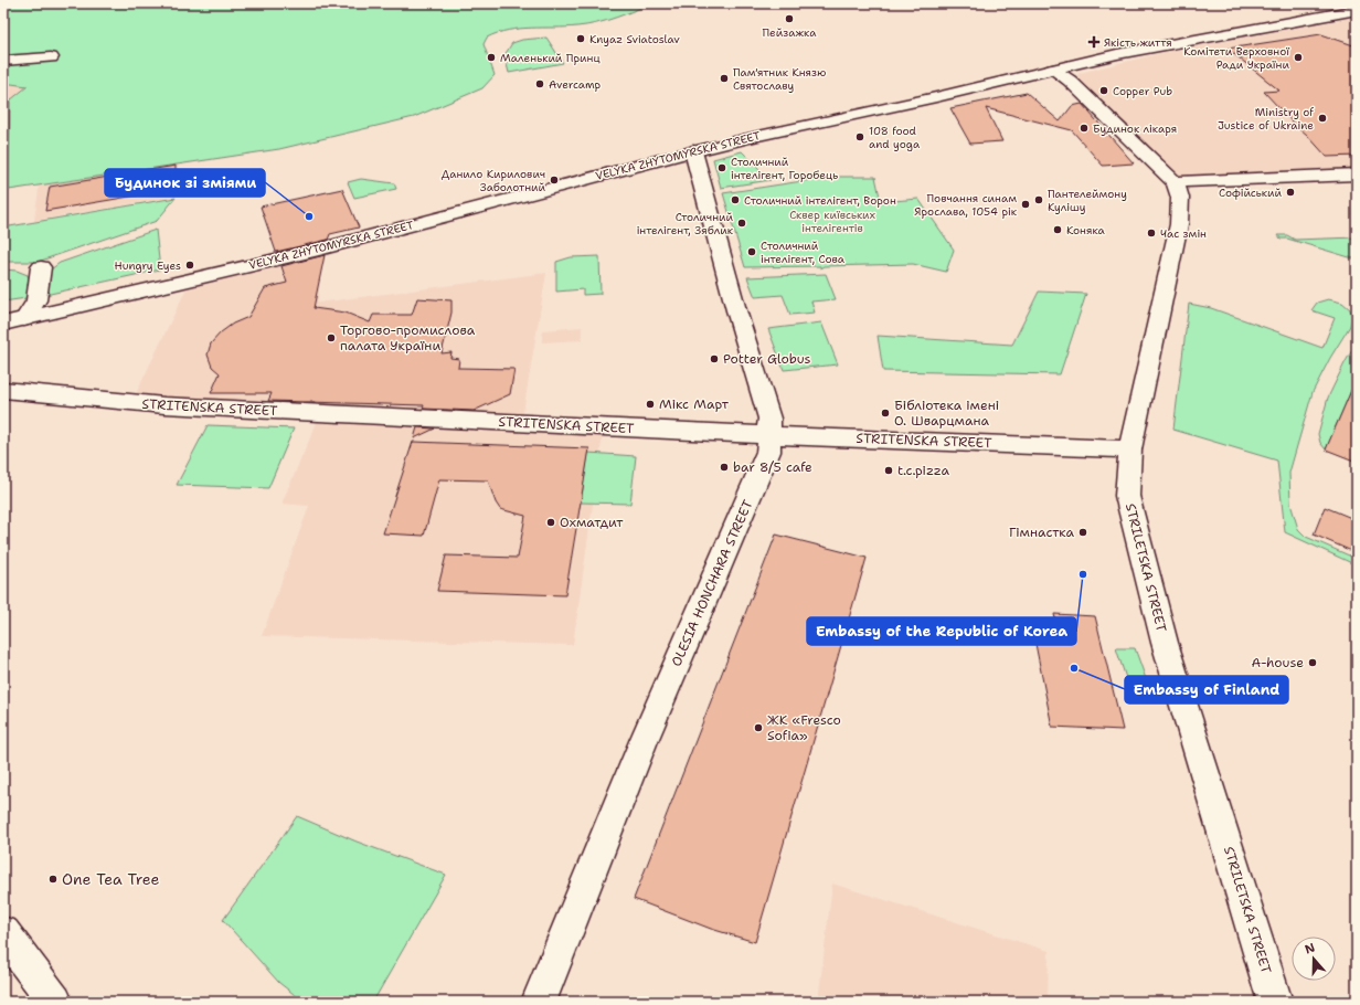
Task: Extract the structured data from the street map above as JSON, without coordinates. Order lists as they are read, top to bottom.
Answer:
{
  "streets": {
    "street": [
      "VELYKA ZHYTOMYRSKA STREET",
      "STRITENSKA STREET",
      "STRILETSKA STREET",
      "OLESIA HONCHARA STREET"
    ]
  },
  "crossings": [
    ["VELYKA ZHYTOMYRSKA STREET", "OLESIA HONCHARA STREET"],
    ["STRITENSKA STREET", "STRILETSKA STREET"],
    ["STRITENSKA STREET", "OLESIA HONCHARA STREET"]
  ],
  "parks": ["Сквер київських інтелігентів"],
  "places": {
    "other": [
      "Пейзажка",
      "Knyaz Sviatoslav",
      "Маленький Принц",
      "Комітети Верховної Ради України",
      "Пам'ятник Князю Святославу",
      "Avercamp",
      "Copper Pub",
      "Ministry of Justice of Ukraine",
      "Будинок лікаря",
      "108 food and yoga",
      "Столичний інтелігент, Горобець",
      "Данило Кирилович Заболотний",
      "Софійський",
      "Столичний інтелігент, Ворон",
      "Пантелеймону Кулішу",
      "Повчання синам Ярослава, 1054 рік",
      "Будинок зі зміями",
      "Столичний інтелігент, Зяблик",
      "Коняка",
      "Час змін",
      "Столичний інтелігент, Сова",
      "Hungry Eyes",
      "Торгово-промислова палата України",
      "Potter Globus",
      "Мікс Март",
      "Бібліотека імені О. Шварцмана",
      "bar 8/5 cafe",
      "t.c.pizza",
      "Охматдит",
      "Гімнастка",
      "Embassy of the Republic of Korea",
      "A-house",
      "Embassy of Finland",
      "ЖК «Fresco Sofia»",
      "One Tea Tree"
    ],
    "health": ["Якість життя"]
  },
  "north": "top"
}
